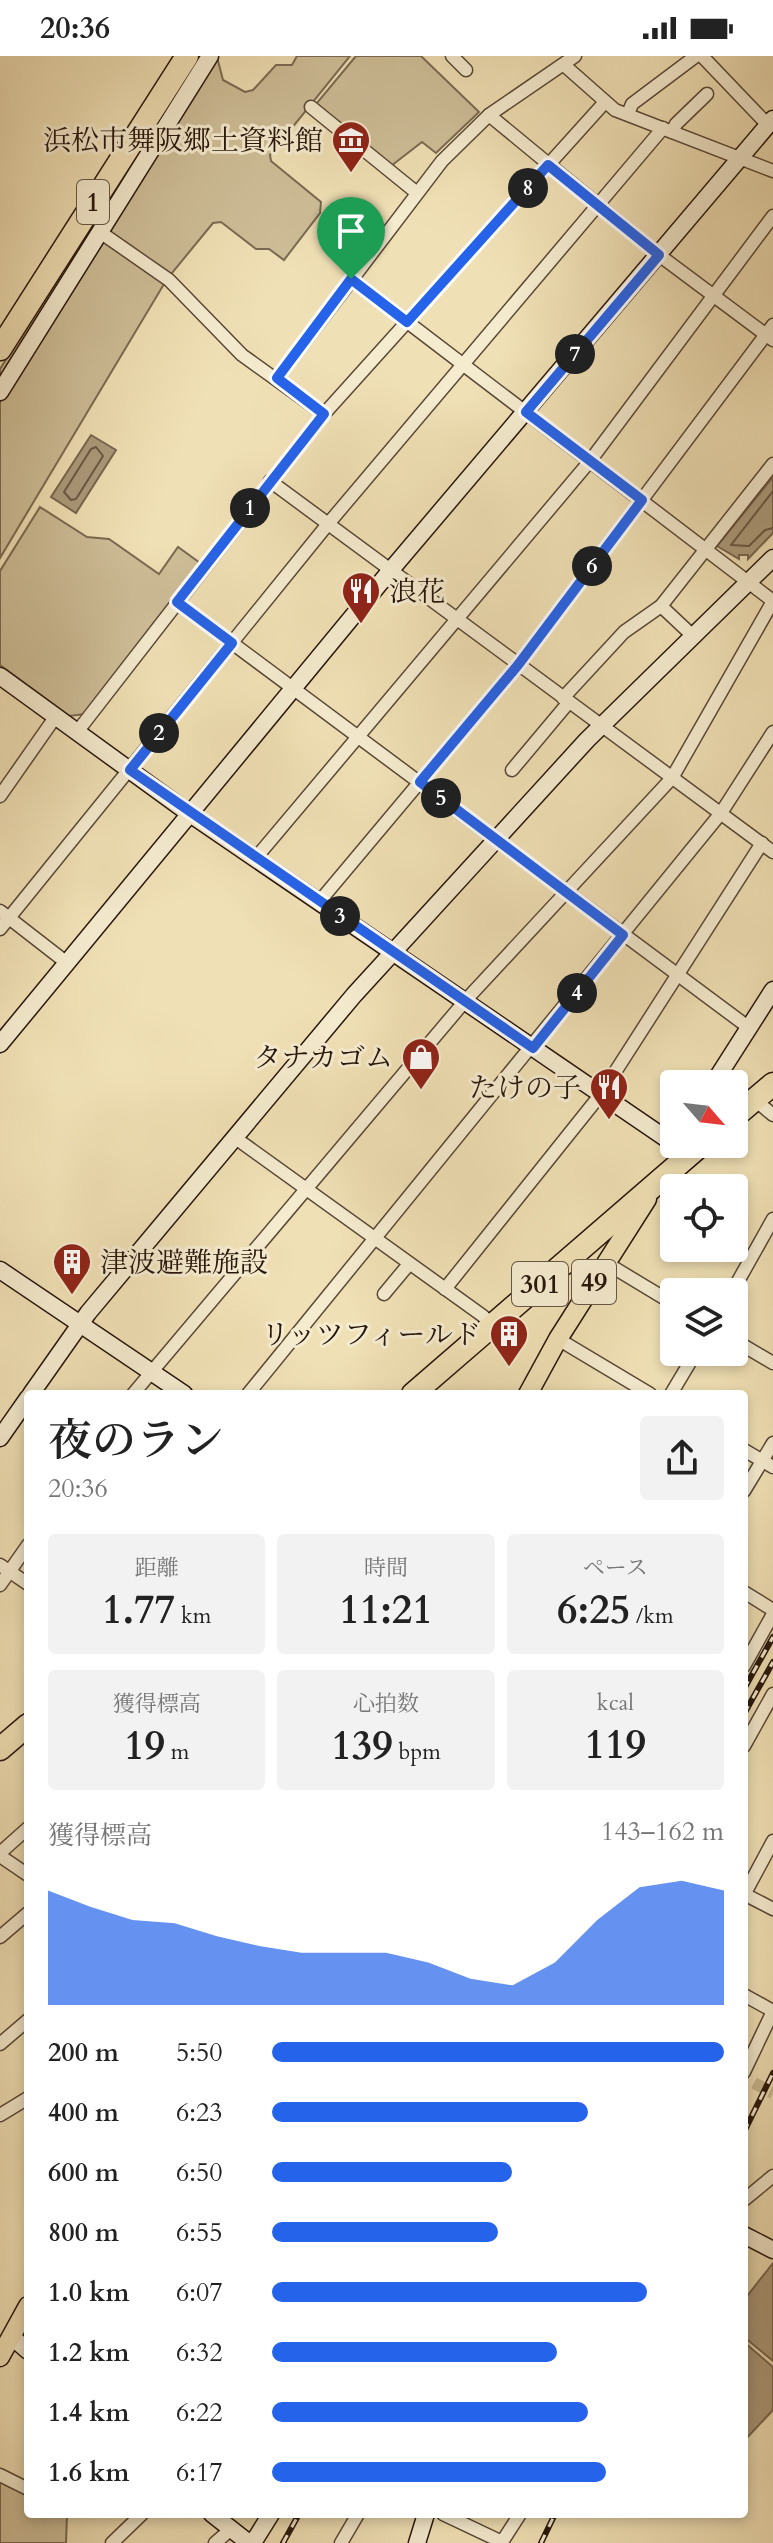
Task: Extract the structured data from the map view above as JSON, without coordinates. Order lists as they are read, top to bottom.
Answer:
{
  "streets": {
    "highway": ["1", "301"],
    "main road": ["49"]
  },
  "places": {
    "museum": ["浜松市舞阪郷土資料館"],
    "restaurant": ["浪花", "たけの子"],
    "shop": ["タナカゴム"],
    "building": ["津波避難施設", "リッツフィールド"]
  },
  "north": "bottom right",
  "page": {
    "status": "20:36",
    "pins": [
      "8",
      "7",
      "1",
      "6",
      "2",
      "5",
      "3",
      "4"
    ],
    "heading": ["夜のラン", "20:36"],
    "stats": [
      ["距離", "1.77 km"],
      ["時間", "11:21"],
      ["ペース", "6:25 /km"],
      ["獲得標高", "19 m"],
      ["心拍数", "139 bpm"],
      ["kcal", "119"]
    ],
    "chart": ["獲得標高", "143–162 m"],
    "list": [
      {
        "name": "200 m",
        "note": "5:50"
      },
      {
        "name": "400 m",
        "note": "6:23"
      },
      {
        "name": "600 m",
        "note": "6:50"
      },
      {
        "name": "800 m",
        "note": "6:55"
      },
      {
        "name": "1.0 km",
        "note": "6:07"
      },
      {
        "name": "1.2 km",
        "note": "6:32"
      },
      {
        "name": "1.4 km",
        "note": "6:22"
      },
      {
        "name": "1.6 km",
        "note": "6:17"
      }
    ]
  }
}
